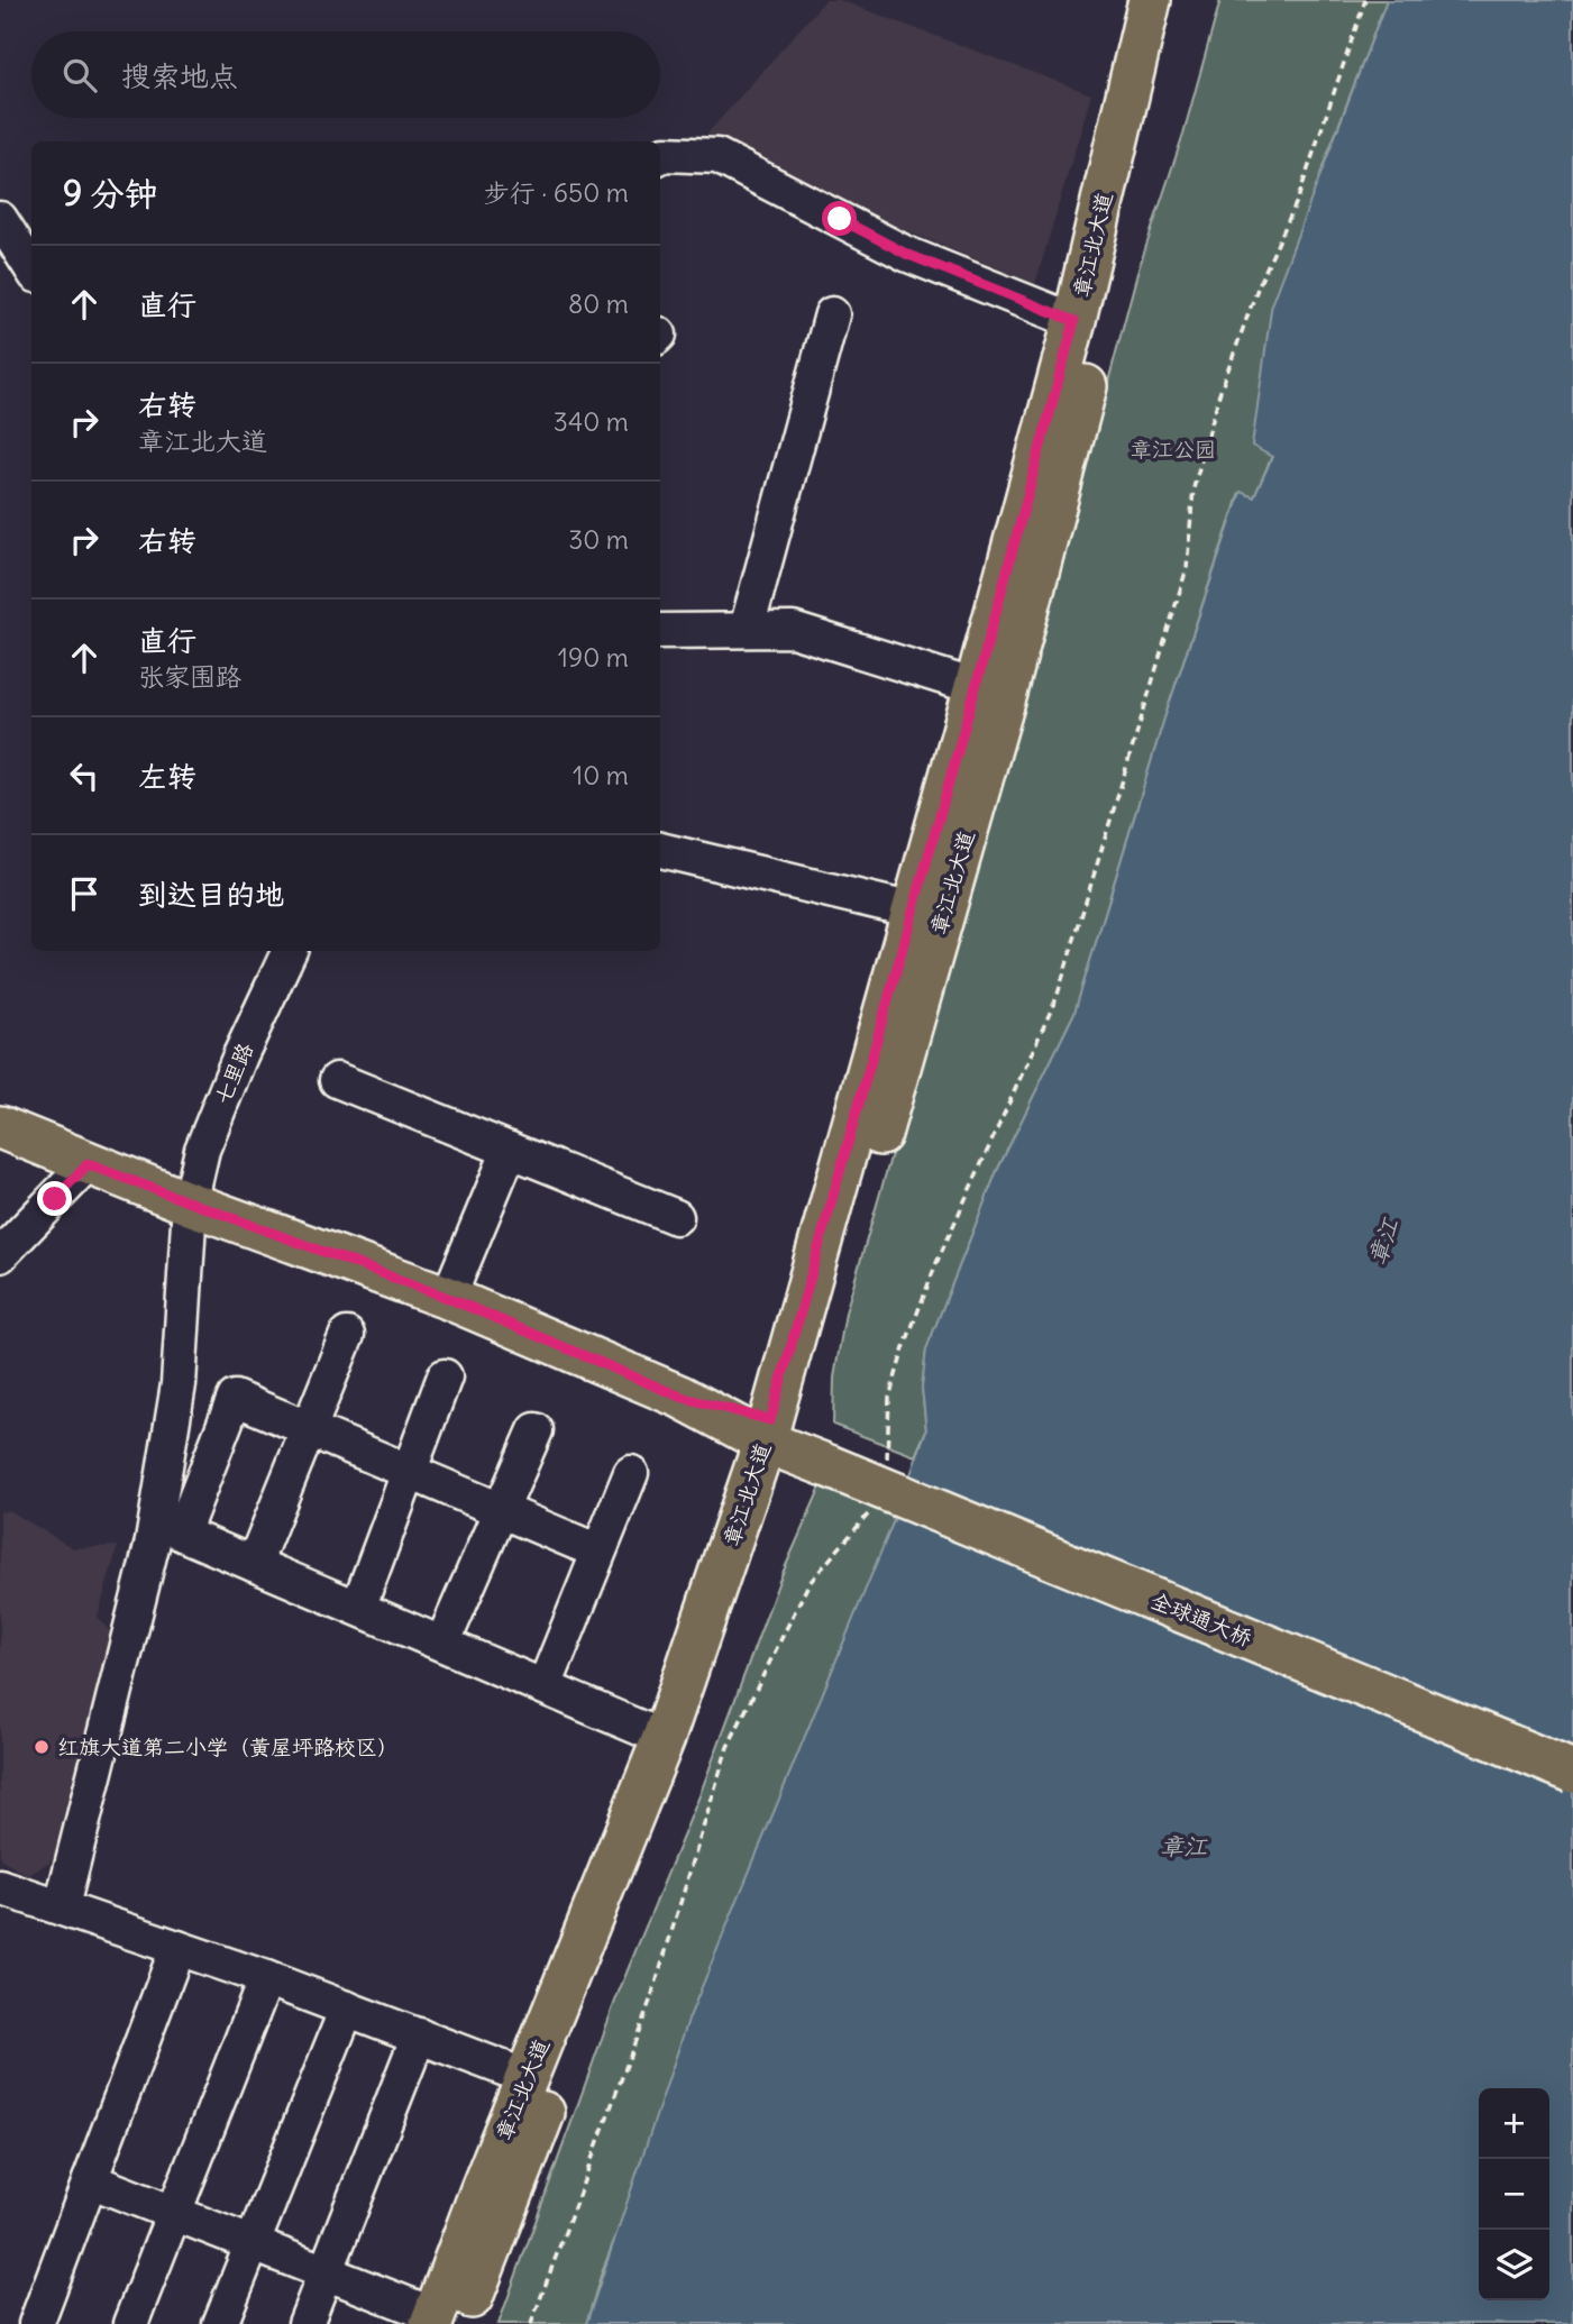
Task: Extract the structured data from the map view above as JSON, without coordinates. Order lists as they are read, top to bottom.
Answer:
{
  "streets": {
    "main road": ["章江北大道", "全球通大桥"],
    "street": ["七里路"]
  },
  "water": ["章江"],
  "parks": ["章江公园"],
  "places": ["红旗大道第二小学（黄屋坪路校区）"],
  "page": {
    "search": "搜索地点",
    "heading": ["9 分钟", "步行 · 650 m"],
    "list": [
      ["直行", "80 m"],
      ["右转", "章江北大道", "340 m"],
      ["右转", "30 m"],
      ["直行", "张家围路", "190 m"],
      ["左转", "10 m"],
      "到达目的地"
    ],
    "map_buttons": ["+", "−"]
  }
}
